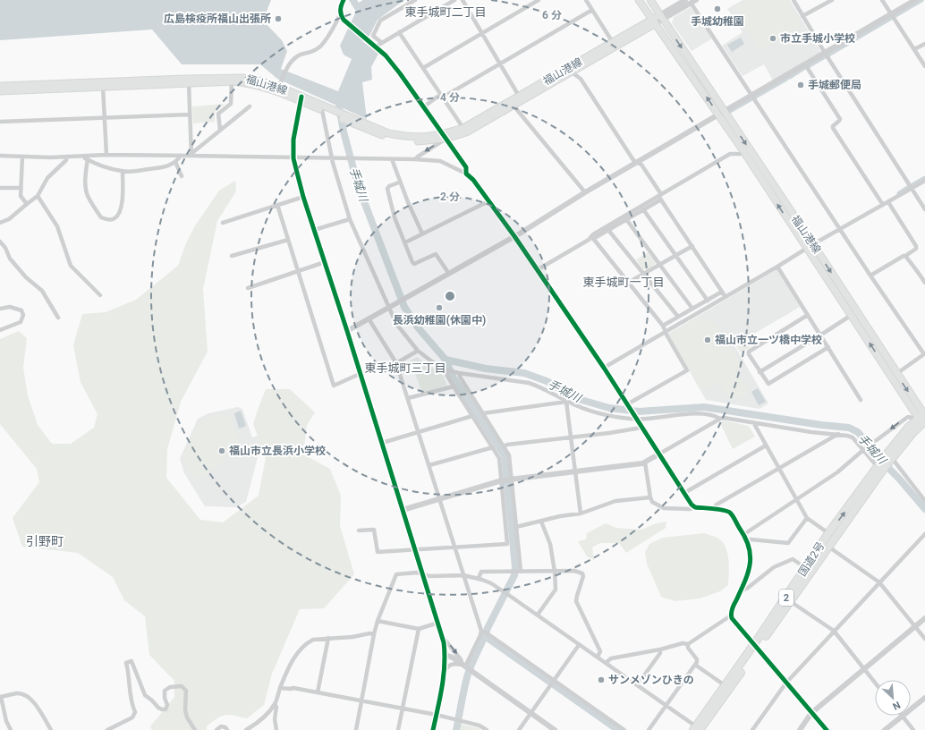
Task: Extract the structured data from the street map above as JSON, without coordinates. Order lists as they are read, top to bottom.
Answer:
{
  "streets": {
    "highway": ["国道2号", "2"],
    "main road": ["福山港線"]
  },
  "crossings": [
    ["福山港線", "国道2号"]
  ],
  "districts": [
    "東手城町二丁目",
    "東手城町一丁目",
    "東手城町三丁目",
    "引野町"
  ],
  "water": ["手城川"],
  "places": [
    "手城幼稚園",
    "広島検疫所福山出張所",
    "市立手城小学校",
    "手城郵便局",
    "長浜幼稚園(休園中)",
    "福山市立一ツ橋中学校",
    "福山市立長浜小学校",
    "サンメゾンひきの"
  ],
  "north": "bottom right",
  "rings": ["6 分", "4 分", "2 分"]
}
